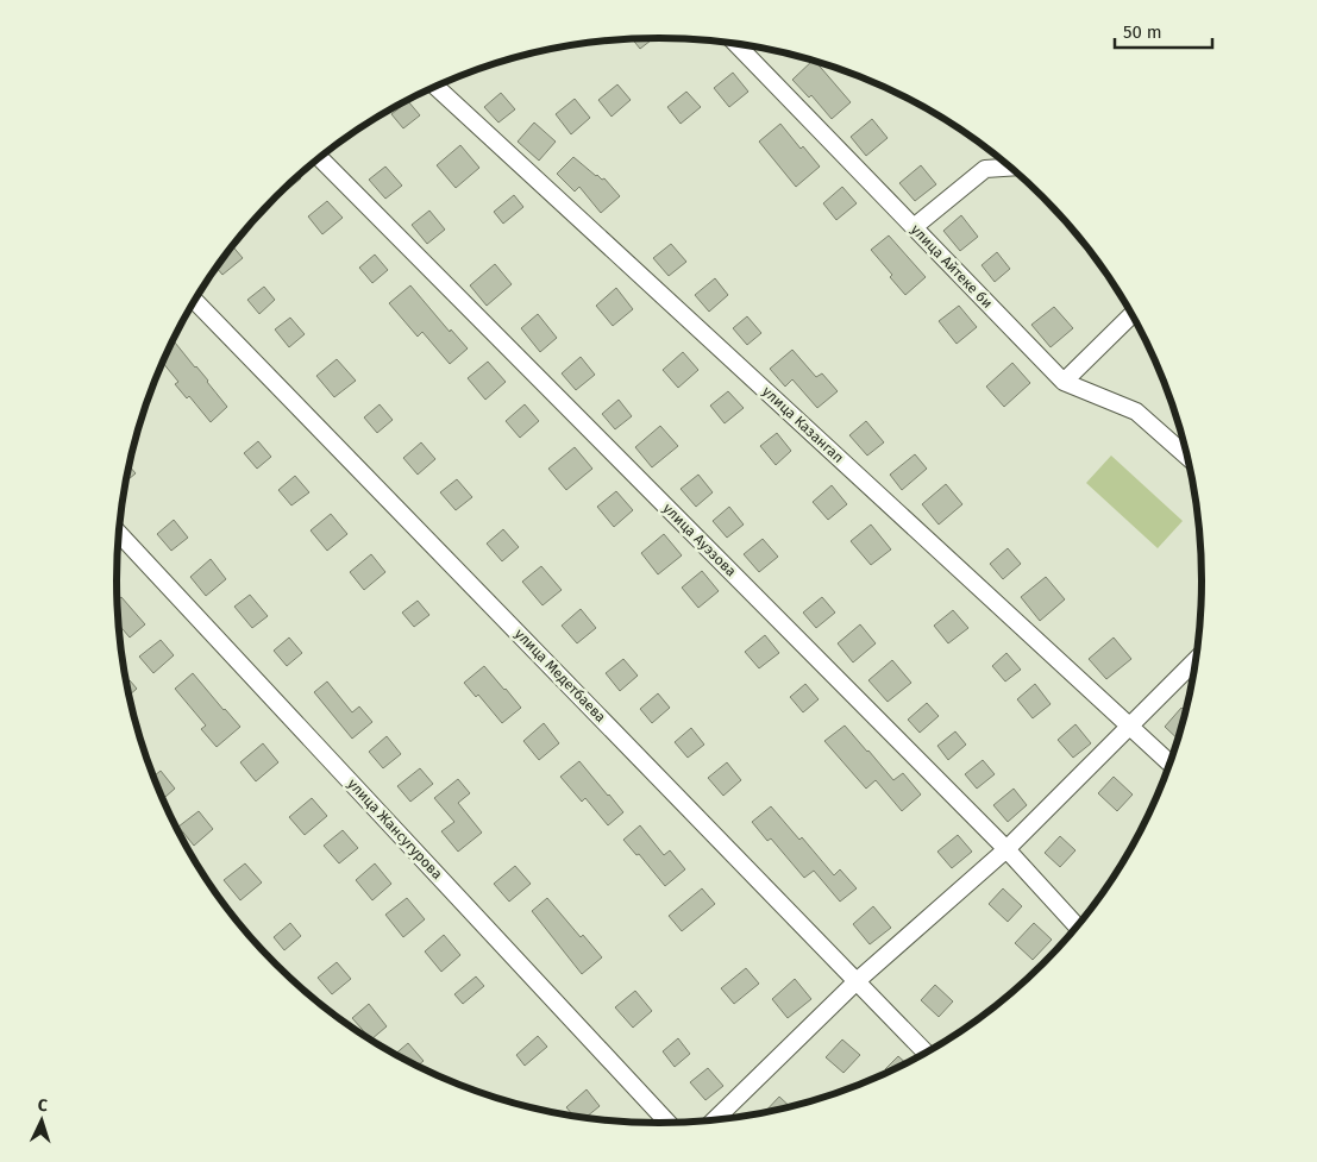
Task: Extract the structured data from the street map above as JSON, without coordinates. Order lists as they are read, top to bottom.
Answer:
{
  "streets": {
    "street": [
      "улица Айтеке би",
      "улица Казангап",
      "улица Ауэзова",
      "улица Медетбаева",
      "улица Жансугурова"
    ]
  },
  "scale_bar": "50 m",
  "north": "top"
}
